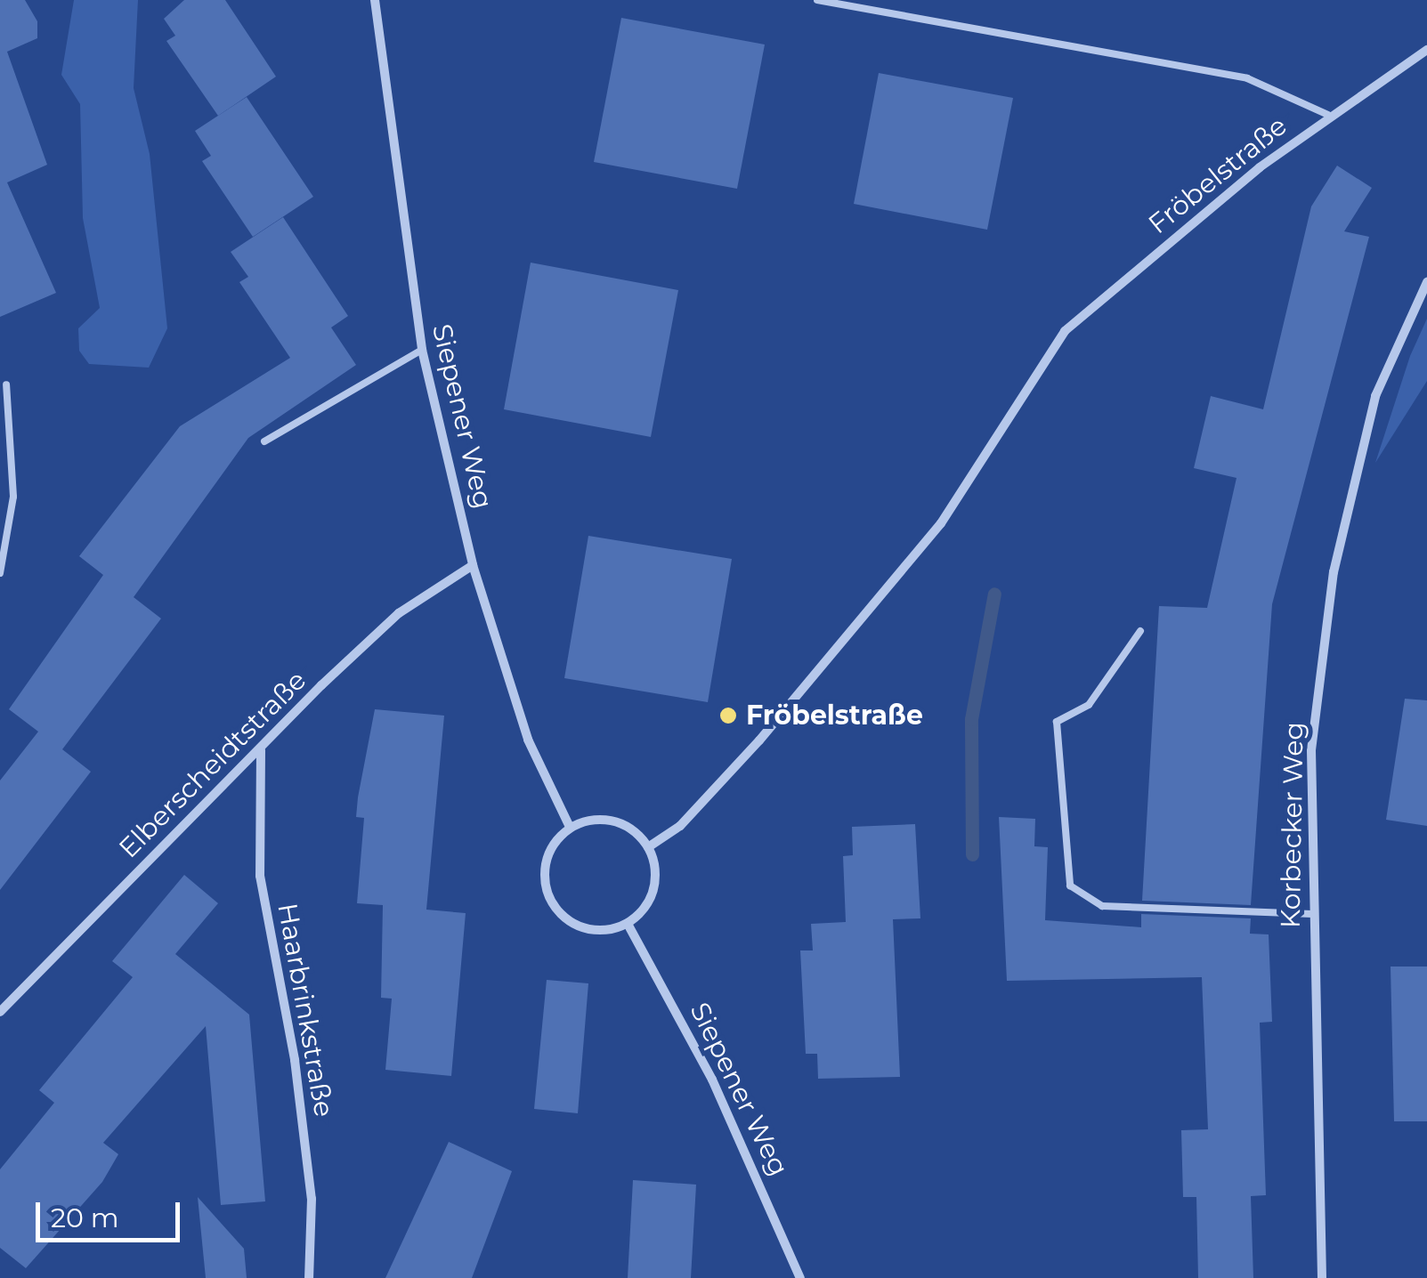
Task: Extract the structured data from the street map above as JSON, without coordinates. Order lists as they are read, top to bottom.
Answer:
{
  "streets": {
    "street": [
      "Fröbelstraße",
      "Siepener Weg",
      "Elberscheidtstraße",
      "Korbecker Weg",
      "Haarbrinkstraße"
    ]
  },
  "crossings": [
    ["Fröbelstraße", "Siepener Weg"],
    ["Siepener Weg", "Elberscheidtstraße"],
    ["Elberscheidtstraße", "Haarbrinkstraße"]
  ],
  "places": ["Fröbelstraße"],
  "scale_bar": "20 m"
}
